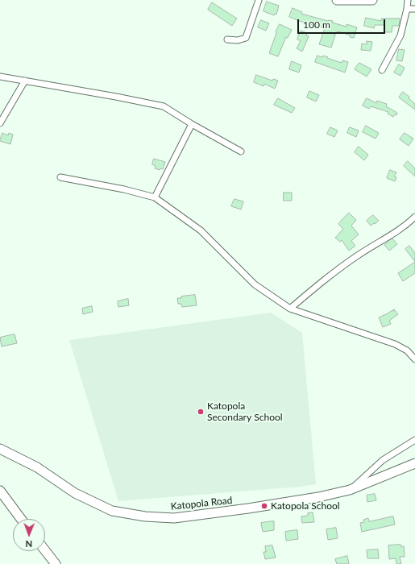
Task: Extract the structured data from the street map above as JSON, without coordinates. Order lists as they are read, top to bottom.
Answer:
{
  "streets": {
    "street": ["Katopola Road"]
  },
  "places": ["Katopola Secondary School", "Katopola School"],
  "scale_bar": "100 m",
  "north": "bottom"
}
